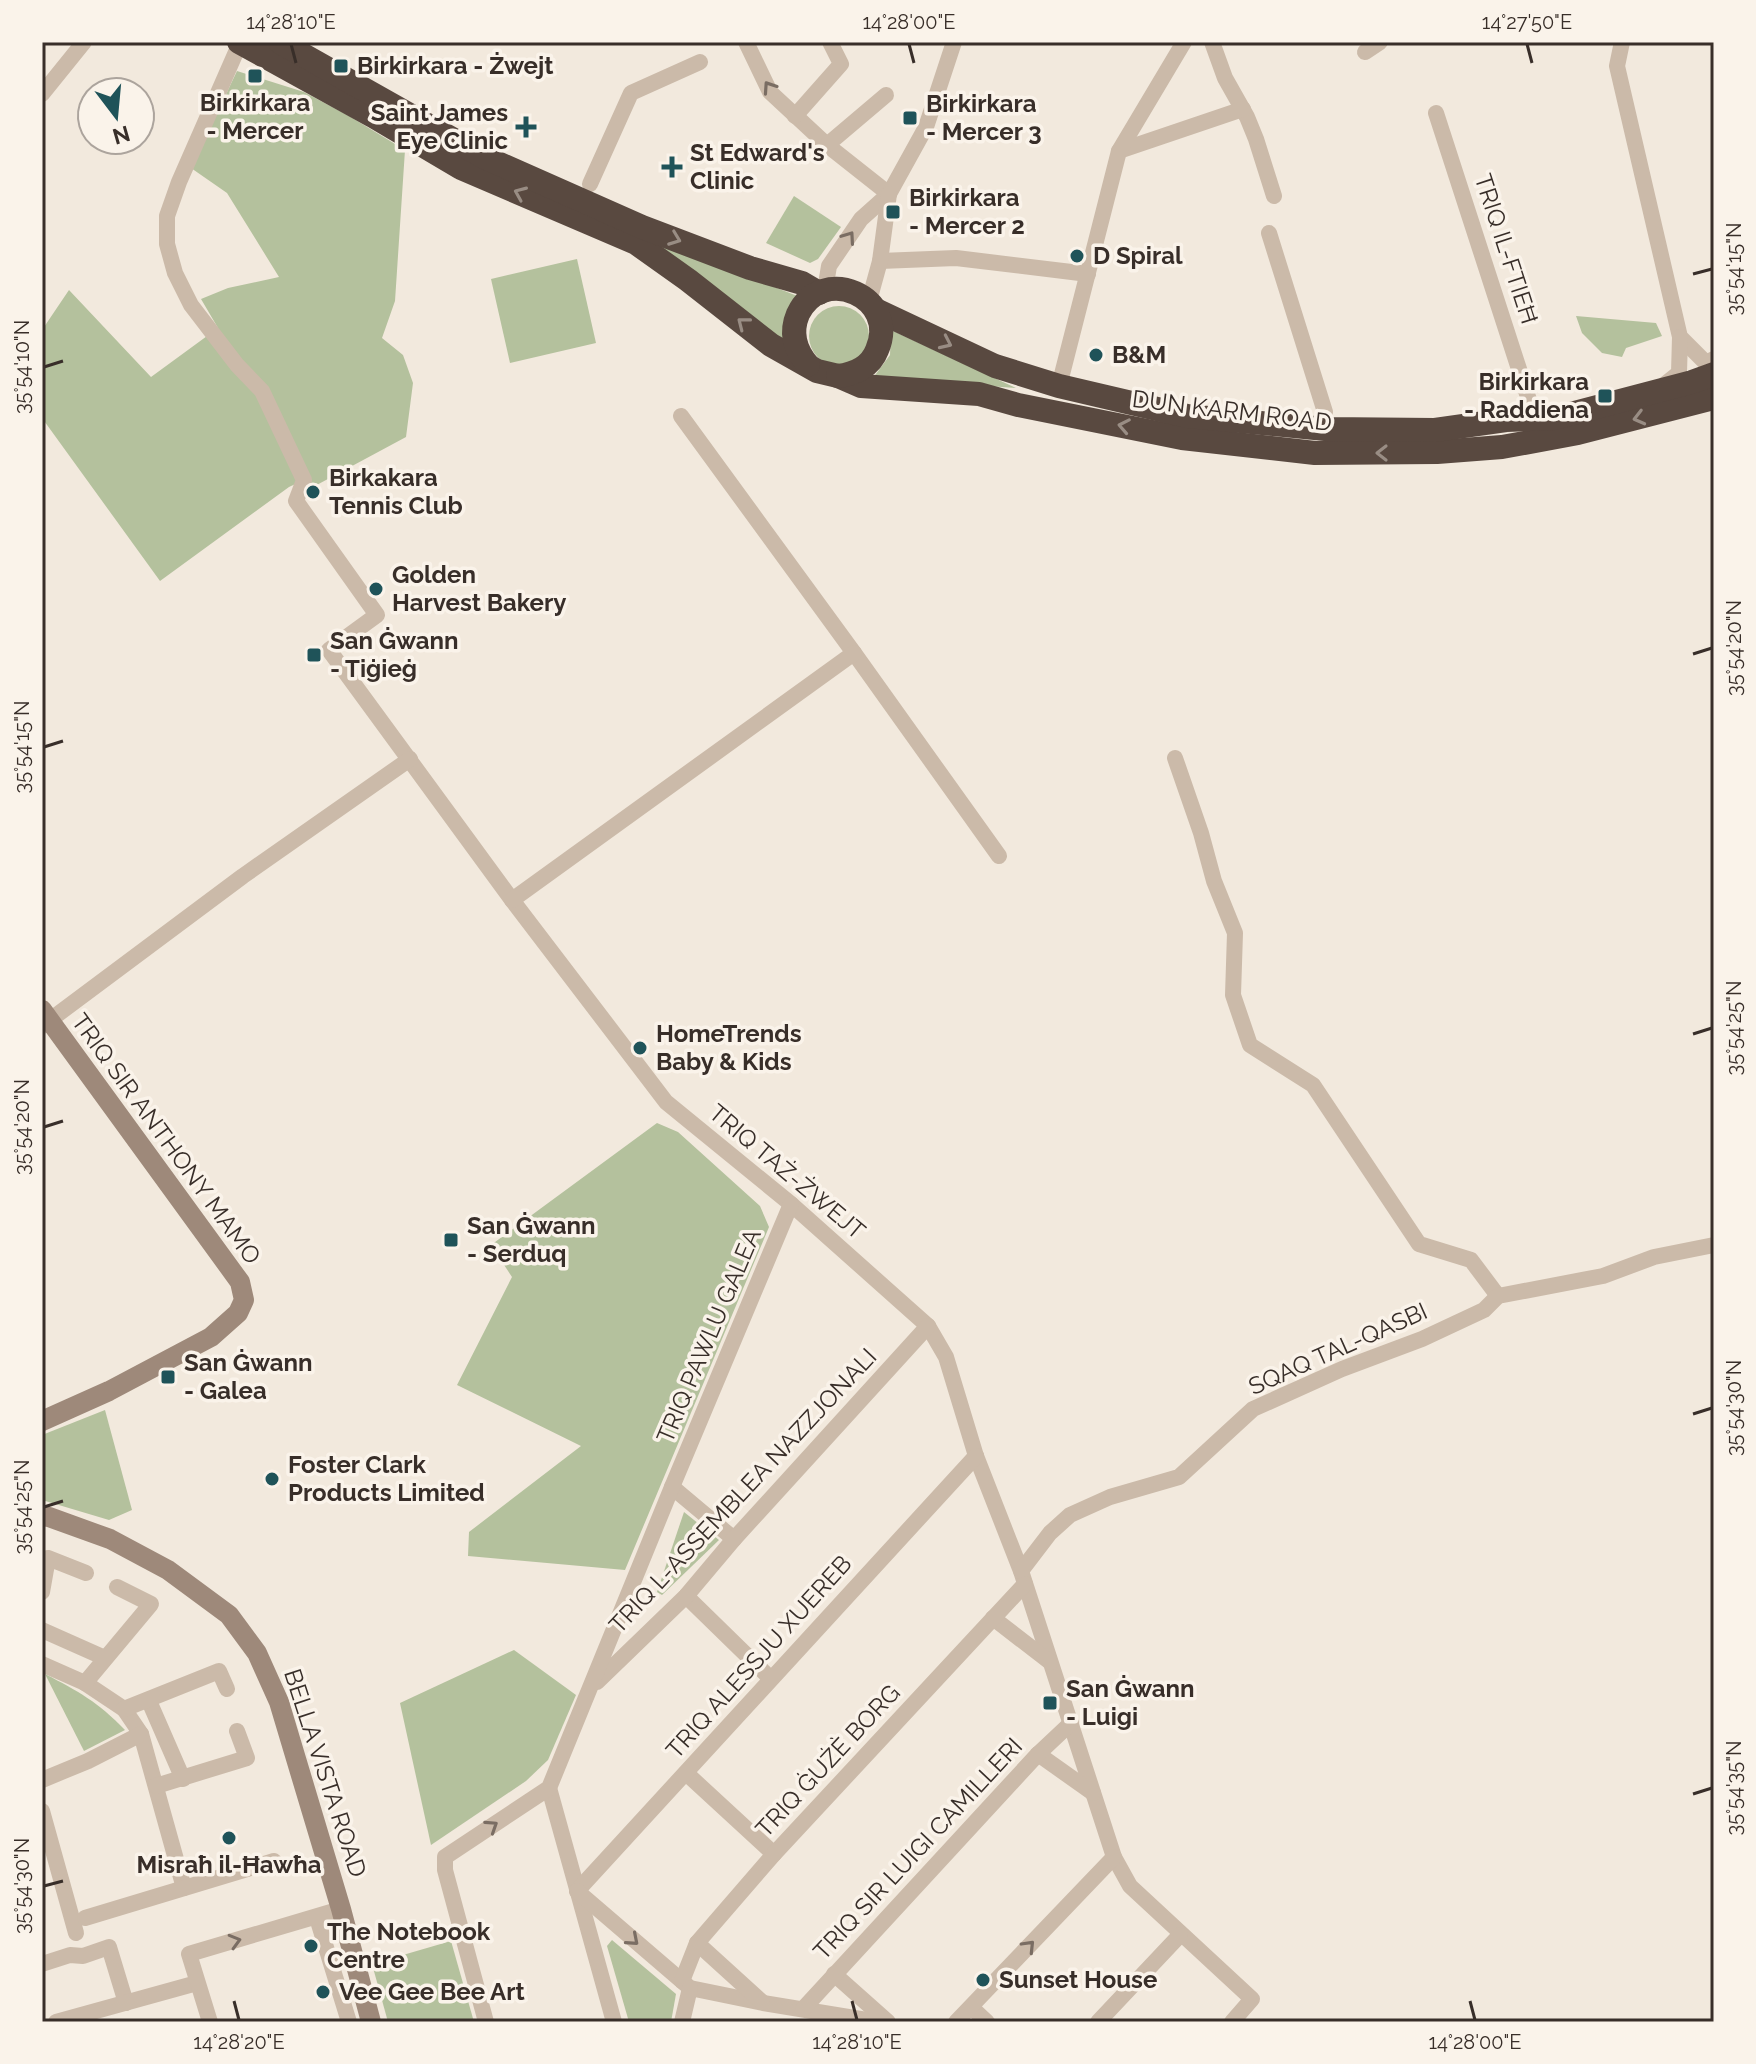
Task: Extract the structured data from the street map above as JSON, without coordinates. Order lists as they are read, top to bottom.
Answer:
{
  "streets": {
    "highway": ["DUN KARM ROAD"],
    "main road": ["TRIQ SIR ANTHONY MAMO", "BELLA VISTA ROAD"],
    "street": [
      "TRIQ IL-FTIEĦ",
      "TRIQ TAŻ-ŻWEJT",
      "TRIQ PAWLU GALEA",
      "SQAQ TAL-QASBI",
      "TRIQ L-ASSEMBLEA NAZZJONALI",
      "TRIQ ALESSJU XUEREB",
      "TRIQ ĠUŻÈ BORG",
      "TRIQ SIR LUIGI CAMILLERI"
    ]
  },
  "crossings": [
    ["DUN KARM ROAD", "TRIQ TAŻ-ŻWEJT"],
    ["TRIQ TAŻ-ŻWEJT", "TRIQ PAWLU GALEA"],
    ["TRIQ TAŻ-ŻWEJT", "SQAQ TAL-QASBI"],
    ["TRIQ TAŻ-ŻWEJT", "TRIQ L-ASSEMBLEA NAZZJONALI"],
    ["TRIQ TAŻ-ŻWEJT", "TRIQ ALESSJU XUEREB"],
    ["TRIQ TAŻ-ŻWEJT", "TRIQ ĠUŻÈ BORG"],
    ["TRIQ TAŻ-ŻWEJT", "TRIQ SIR LUIGI CAMILLERI"],
    ["TRIQ PAWLU GALEA", "TRIQ L-ASSEMBLEA NAZZJONALI"],
    ["SQAQ TAL-QASBI", "TRIQ ĠUŻÈ BORG"]
  ],
  "places": {
    "transit": [
      "Birkirkara - Żwejt",
      "Birkirkara - Mercer",
      "Birkirkara - Mercer 3",
      "Birkirkara - Mercer 2",
      "Birkirkara - Raddiena",
      "San Ġwann - Tiġieġ",
      "San Ġwann - Serduq",
      "San Ġwann - Galea",
      "San Ġwann - Luigi"
    ],
    "health": ["Saint James Eye Clinic", "St Edward's Clinic"],
    "other": [
      "D Spiral",
      "B&M",
      "Birkakara Tennis Club",
      "Golden Harvest Bakery",
      "HomeTrends Baby & Kids",
      "Foster Clark Products Limited",
      "Misraħ il-Ħawħa",
      "The Notebook Centre",
      "Sunset House",
      "Vee Gee Bee Art"
    ]
  },
  "north": "bottom",
  "coordinates": [
    "14°28'10\"E",
    "14°28'00\"E",
    "14°27'50\"E",
    "35°54'15\"N",
    "35°54'10\"N",
    "35°54'20\"N",
    "35°54'25\"N",
    "35°54'30\"N",
    "35°54'35\"N",
    "14°28'20\"E"
  ]
}
